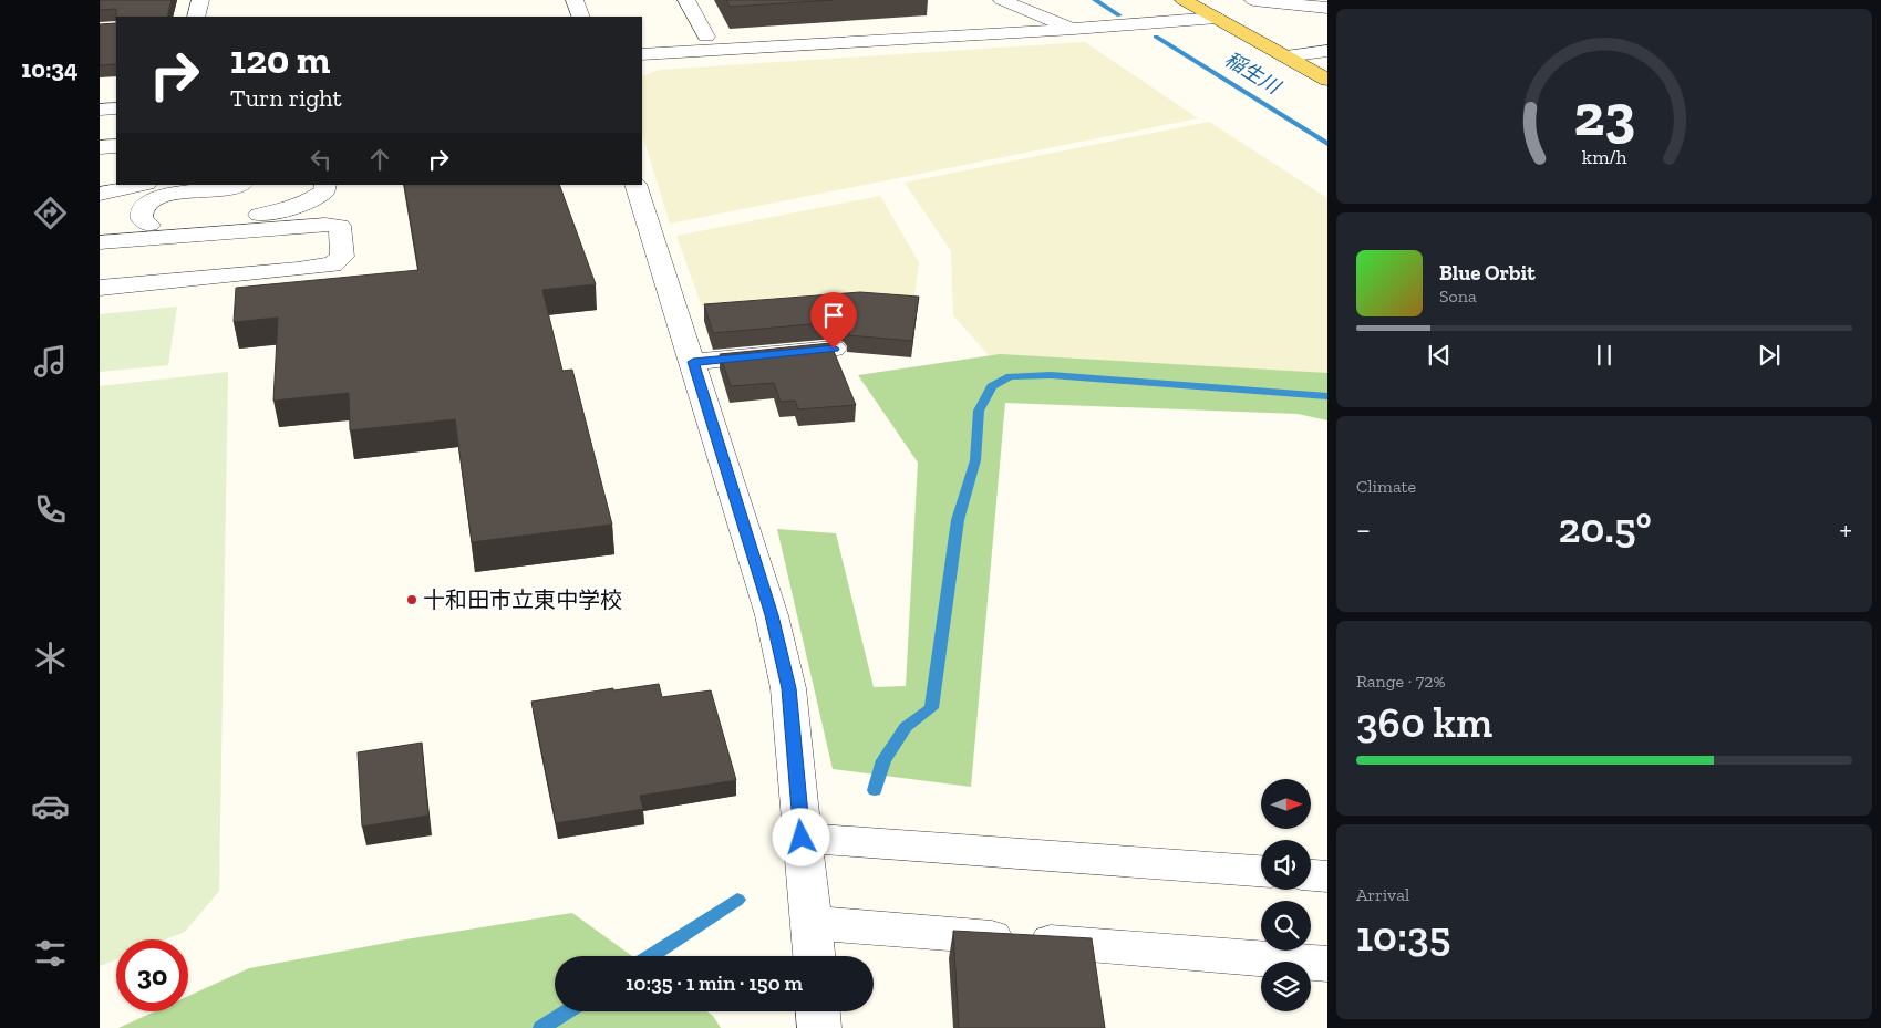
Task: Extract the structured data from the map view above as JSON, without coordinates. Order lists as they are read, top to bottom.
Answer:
{
  "water": ["稲生川"],
  "places": ["十和田市立東中学校"],
  "north": "right",
  "page": {
    "tabs": "10:34",
    "turn": ["120 m", "Turn right"],
    "song": ["Blue Orbit", "Sona"],
    "tile": [
      "Climate",
      ["Range · 72%", "360 km"],
      ["Arrival", "10:35"]
    ],
    "heat": ["−", "20.5°", "+"],
    "limit": "30",
    "trip": "10:35 · 1 min · 150 m",
    "gauge": ["23", "km/h"]
  }
}
